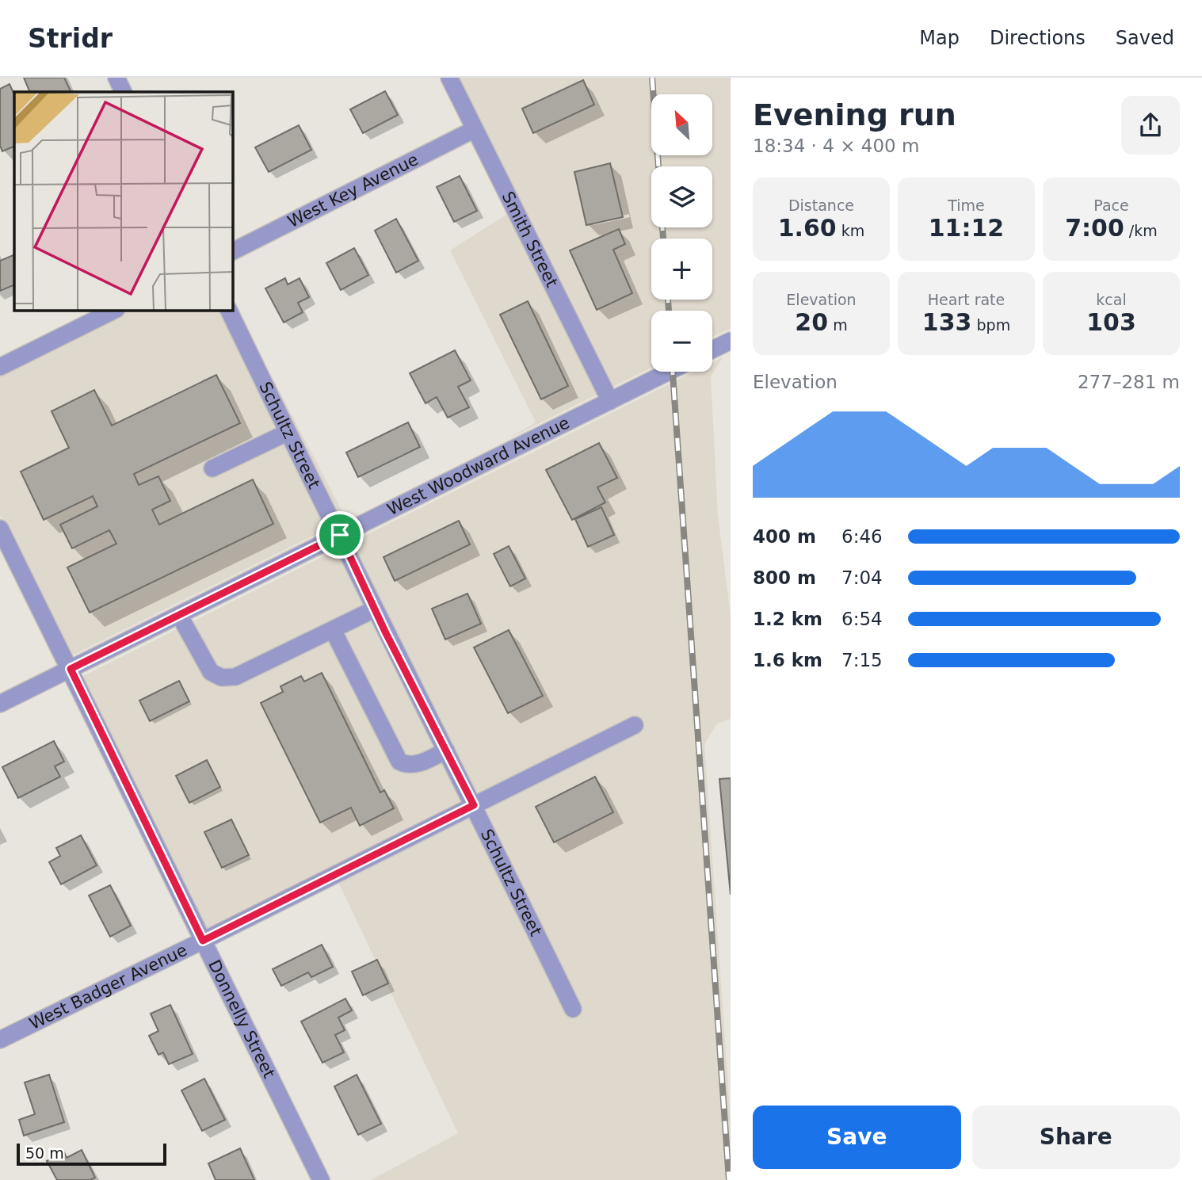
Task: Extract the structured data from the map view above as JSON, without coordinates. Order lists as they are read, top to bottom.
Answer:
{
  "streets": {
    "street": [
      "West Key Avenue",
      "Smith Street",
      "Schultz Street",
      "West Woodward Avenue",
      "West Badger Avenue",
      "Donnelly Street"
    ]
  },
  "crossings": [
    ["West Key Avenue", "Smith Street"],
    ["Smith Street", "West Woodward Avenue"],
    ["Schultz Street", "West Woodward Avenue"],
    ["Schultz Street", "West Badger Avenue"],
    ["West Woodward Avenue", "Donnelly Street"],
    ["West Badger Avenue", "Donnelly Street"]
  ],
  "scale_bar": "50 m",
  "north": "top left",
  "page": {
    "header": "Stridr",
    "nav": ["Map", "Directions", "Saved"],
    "heading": ["Evening run", "18:34 · 4 × 400 m"],
    "map_buttons": ["+", "−"],
    "stats": [
      ["Distance", "1.60 km"],
      ["Time", "11:12"],
      ["Pace", "7:00 /km"],
      ["Elevation", "20 m"],
      ["Heart rate", "133 bpm"],
      ["kcal", "103"]
    ],
    "chart": ["Elevation", "277–281 m"],
    "list": [
      {
        "name": "400 m",
        "note": "6:46"
      },
      {
        "name": "800 m",
        "note": "7:04"
      },
      {
        "name": "1.2 km",
        "note": "6:54"
      },
      {
        "name": "1.6 km",
        "note": "7:15"
      }
    ],
    "buttons": ["Save", "Share"],
    "scale": "50 m"
  }
}
